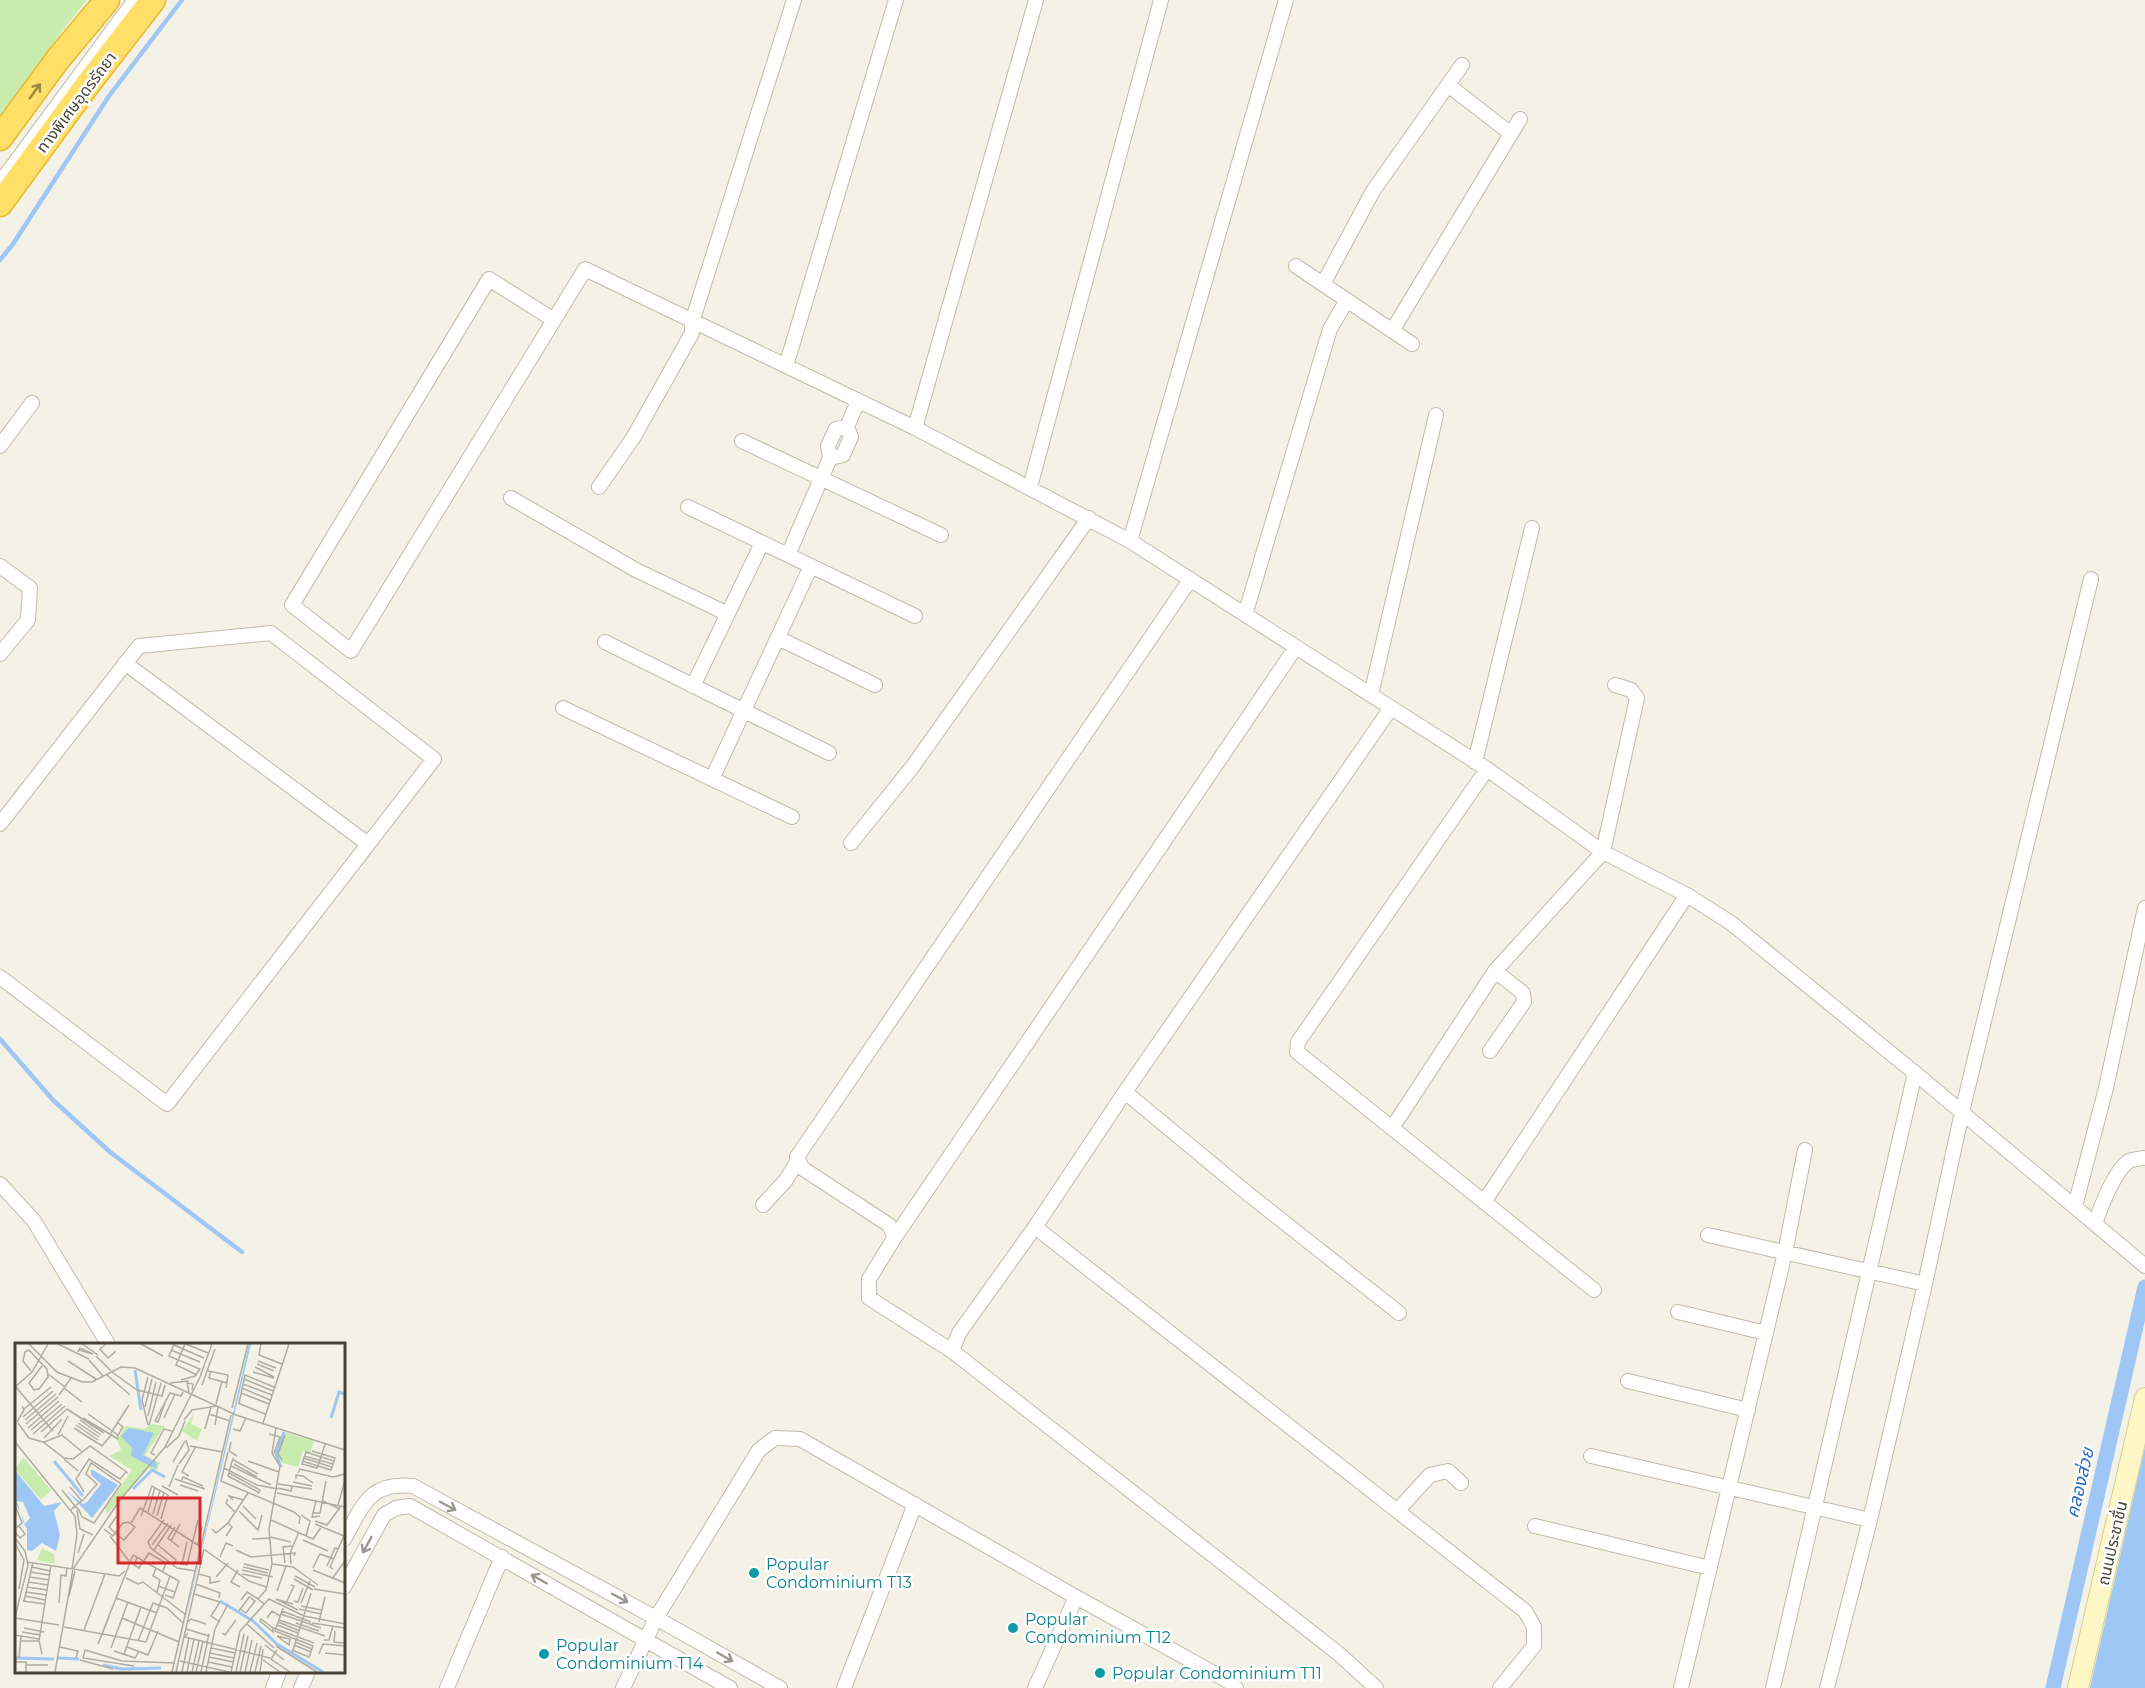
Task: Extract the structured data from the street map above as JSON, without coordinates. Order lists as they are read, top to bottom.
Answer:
{
  "streets": {
    "highway": ["ทางพิเศษอุดรรัถยา"],
    "street": ["ถนนประชาชื่น"]
  },
  "water": ["คลองส่วย"],
  "places": [
    "Popular Condominium T13",
    "Popular Condominium T12",
    "Popular Condominium T14",
    "Popular Condominium T11"
  ]
}
